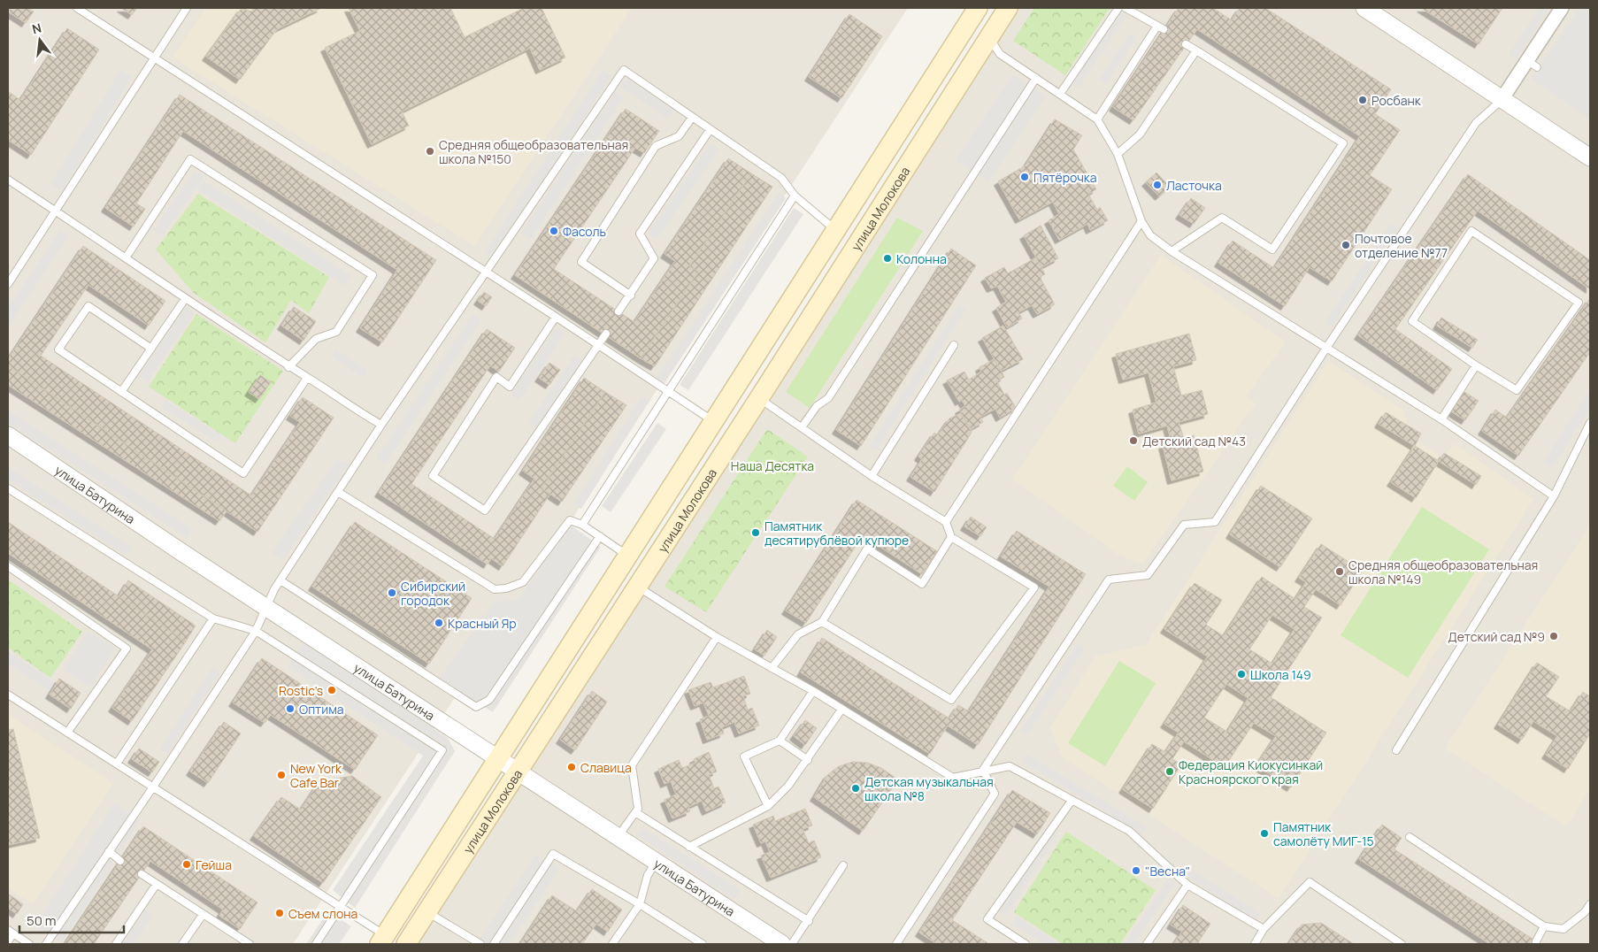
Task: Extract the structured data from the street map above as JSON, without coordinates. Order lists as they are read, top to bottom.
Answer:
{
  "streets": {
    "main road": ["улица Молокова"],
    "street": ["улица Батурина"]
  },
  "crossings": [
    ["улица Молокова", "улица Батурина"]
  ],
  "parks": ["Наша Десятка"],
  "places": [
    "Росбанк",
    "Средняя общеобразовательная школа №150",
    "Пятёрочка",
    "Ласточка",
    "Фасоль",
    "Почтовое отделение №77",
    "Колонна",
    "Детский сад №43",
    "Памятник десятирублёвой купюре",
    "Средняя общеобразовательная школа №149",
    "Сибирский городок",
    "Красный Яр",
    "Детский сад №9",
    "Школа 149",
    "Rostic's",
    "Оптима",
    "Славица",
    "Федерация Киокусинкай Красноярского края",
    "New York Cafe Bar",
    "Детская музыкальная школа №8",
    "Памятник самолёту МИГ-15",
    "Гейша",
    "\"Весна\"",
    "Съем слона"
  ],
  "scale_bar": "50 m",
  "north": "top"
}
